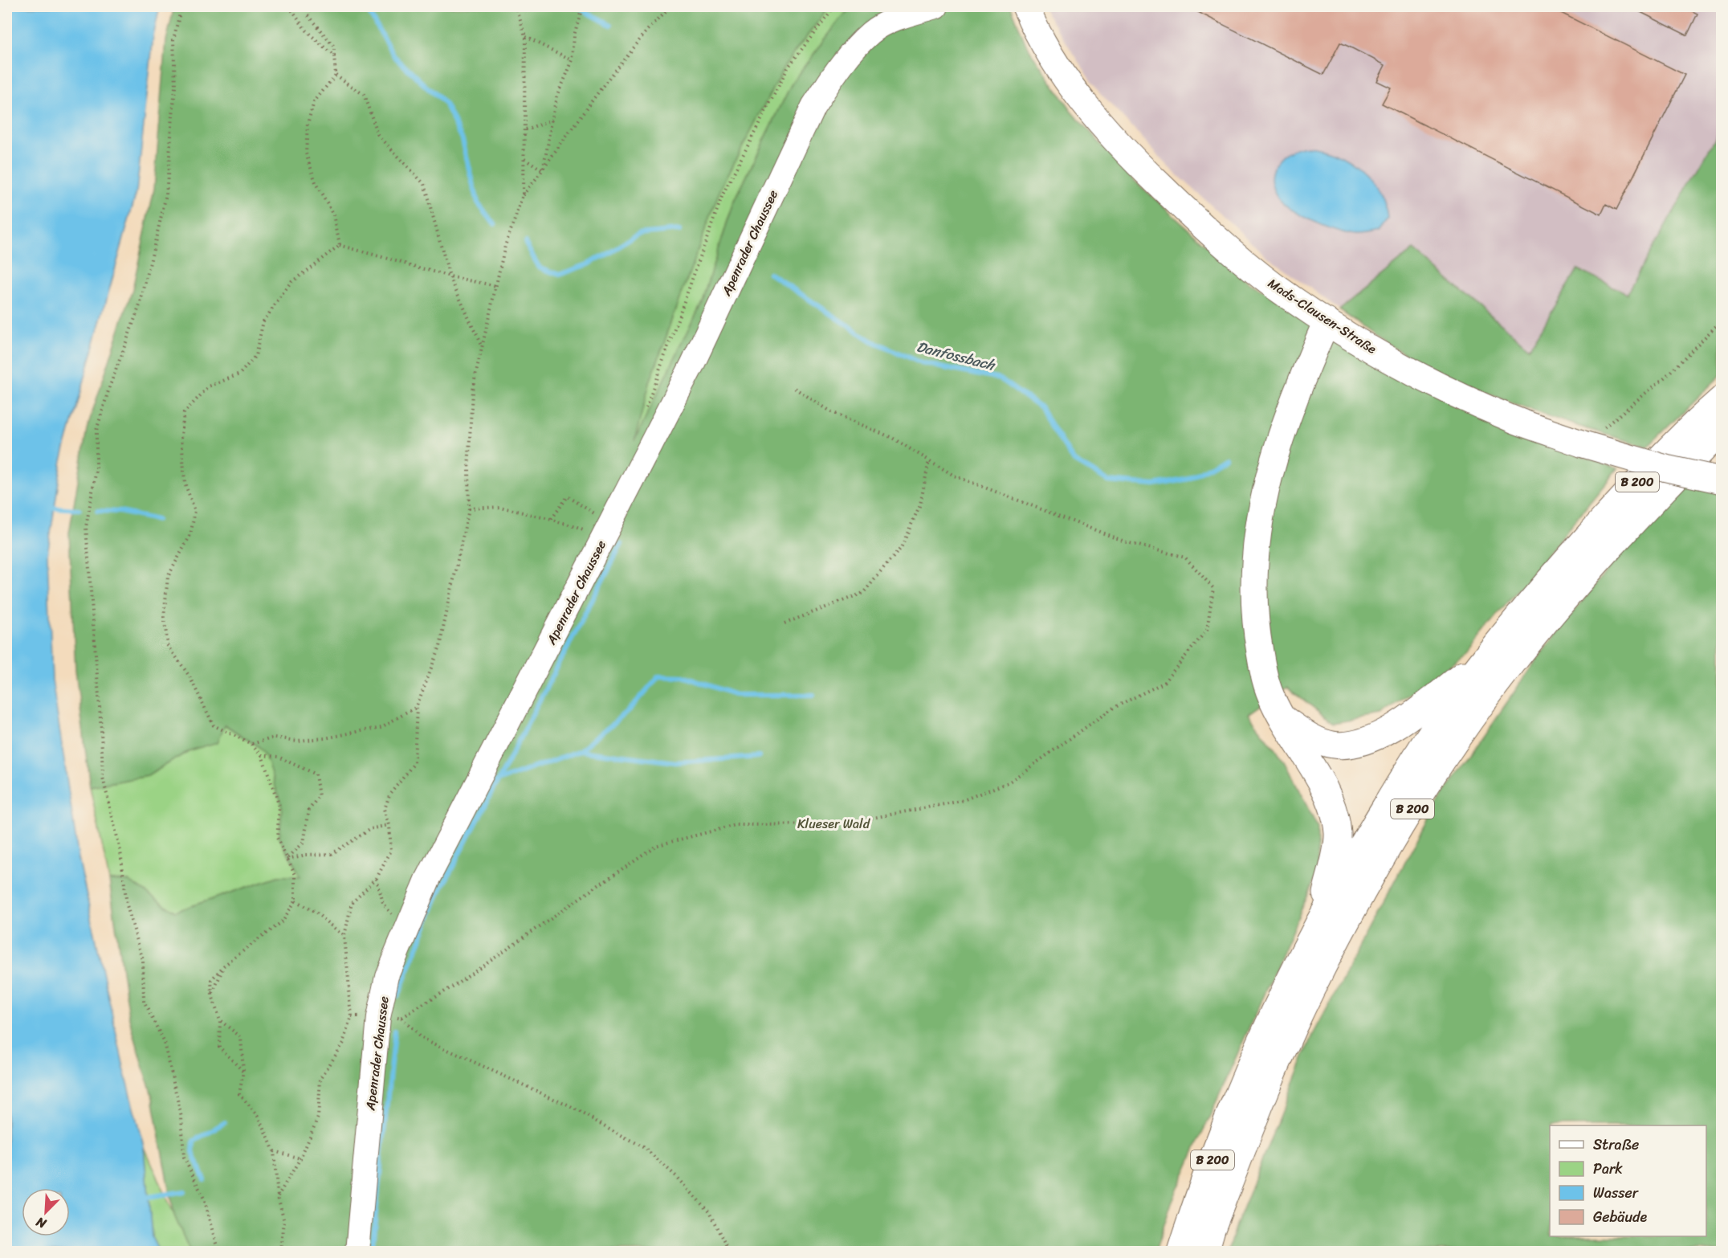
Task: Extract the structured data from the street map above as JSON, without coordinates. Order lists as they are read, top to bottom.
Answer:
{
  "streets": {
    "main road": ["Mads-Clausen-Straße", "B 200"],
    "street": ["Apenrader Chaussee"]
  },
  "water": ["Danfossbach"],
  "parks": ["Klueser Wald"],
  "legend": [
    "Straße",
    "Park",
    "Wasser",
    "Gebäude"
  ],
  "north": "bottom left"
}
